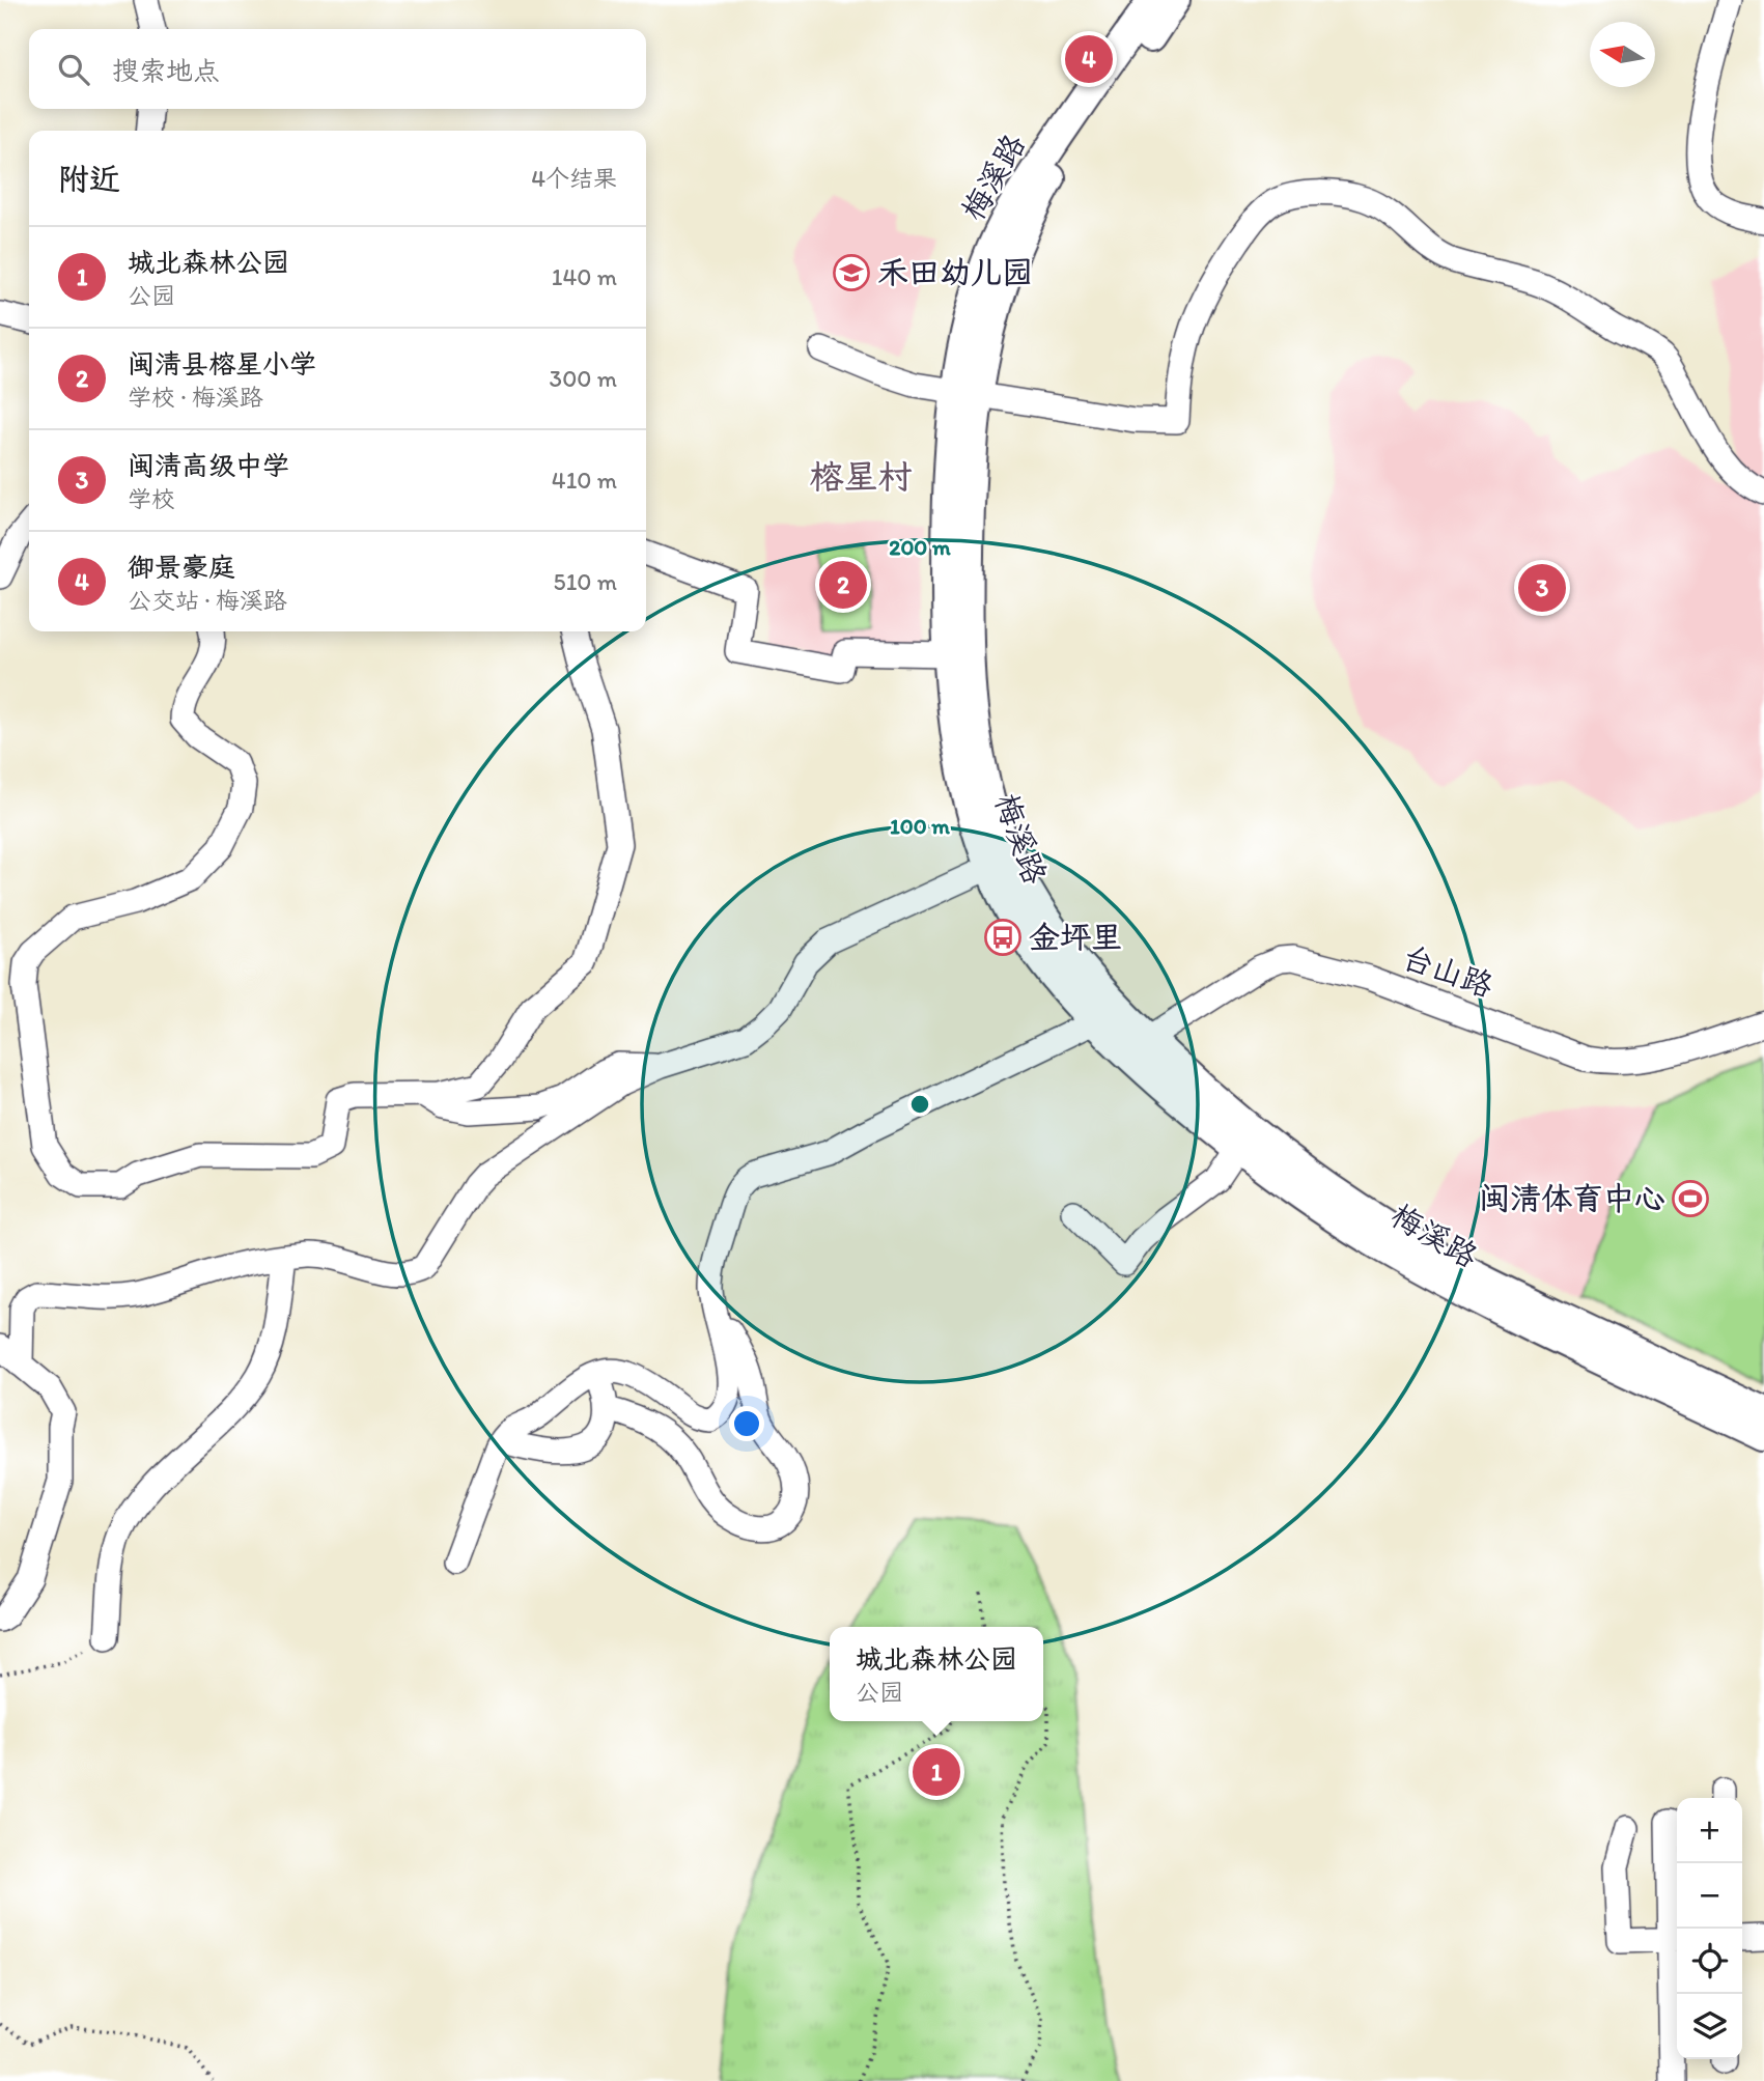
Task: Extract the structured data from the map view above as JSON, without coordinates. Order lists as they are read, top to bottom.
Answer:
{
  "streets": {
    "main road": ["梅溪路"],
    "street": ["台山路"]
  },
  "crossings": [
    ["梅溪路", "台山路"]
  ],
  "districts": ["榕星村"],
  "places": {
    "school or university": ["禾田幼儿园"],
    "bus stop": ["金坪里"],
    "sports": ["闽清体育中心"]
  },
  "north": "left",
  "page": {
    "search": "搜索地点",
    "pins": [
      "4",
      "2",
      "3",
      "1"
    ],
    "heading": ["附近", "4个结果"],
    "list": [
      {
        "mark": "1",
        "name": "城北森林公园",
        "note": "公园",
        "value": "140 m"
      },
      {
        "mark": "2",
        "name": "闽清县榕星小学",
        "note": "学校 · 梅溪路",
        "value": "300 m"
      },
      {
        "mark": "3",
        "name": "闽清高级中学",
        "note": "学校",
        "value": "410 m"
      },
      {
        "mark": "4",
        "name": "御景豪庭",
        "note": "公交站 · 梅溪路",
        "value": "510 m"
      }
    ],
    "popup": ["城北森林公园", "公园"],
    "map_buttons": ["+", "−"]
  },
  "rings": ["200 m", "100 m"]
}
